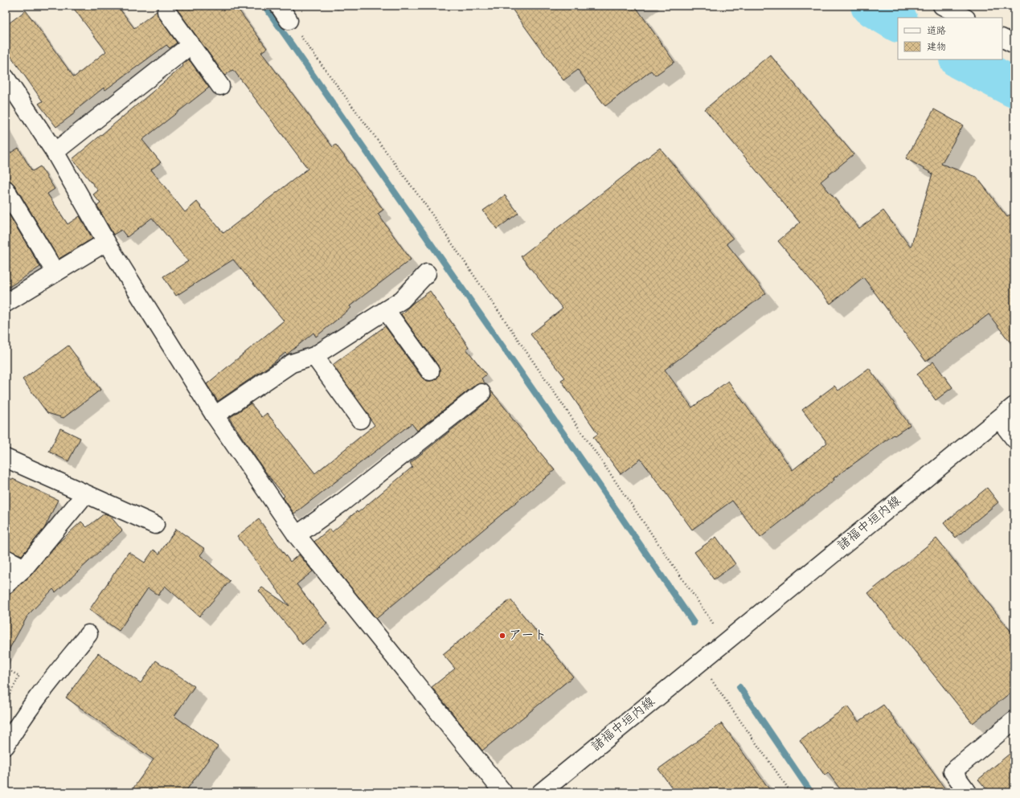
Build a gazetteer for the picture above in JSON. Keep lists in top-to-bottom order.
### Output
{
  "streets": {
    "street": ["諸福中垣内線"]
  },
  "places": ["アート"],
  "legend": ["道路", "建物"]
}
